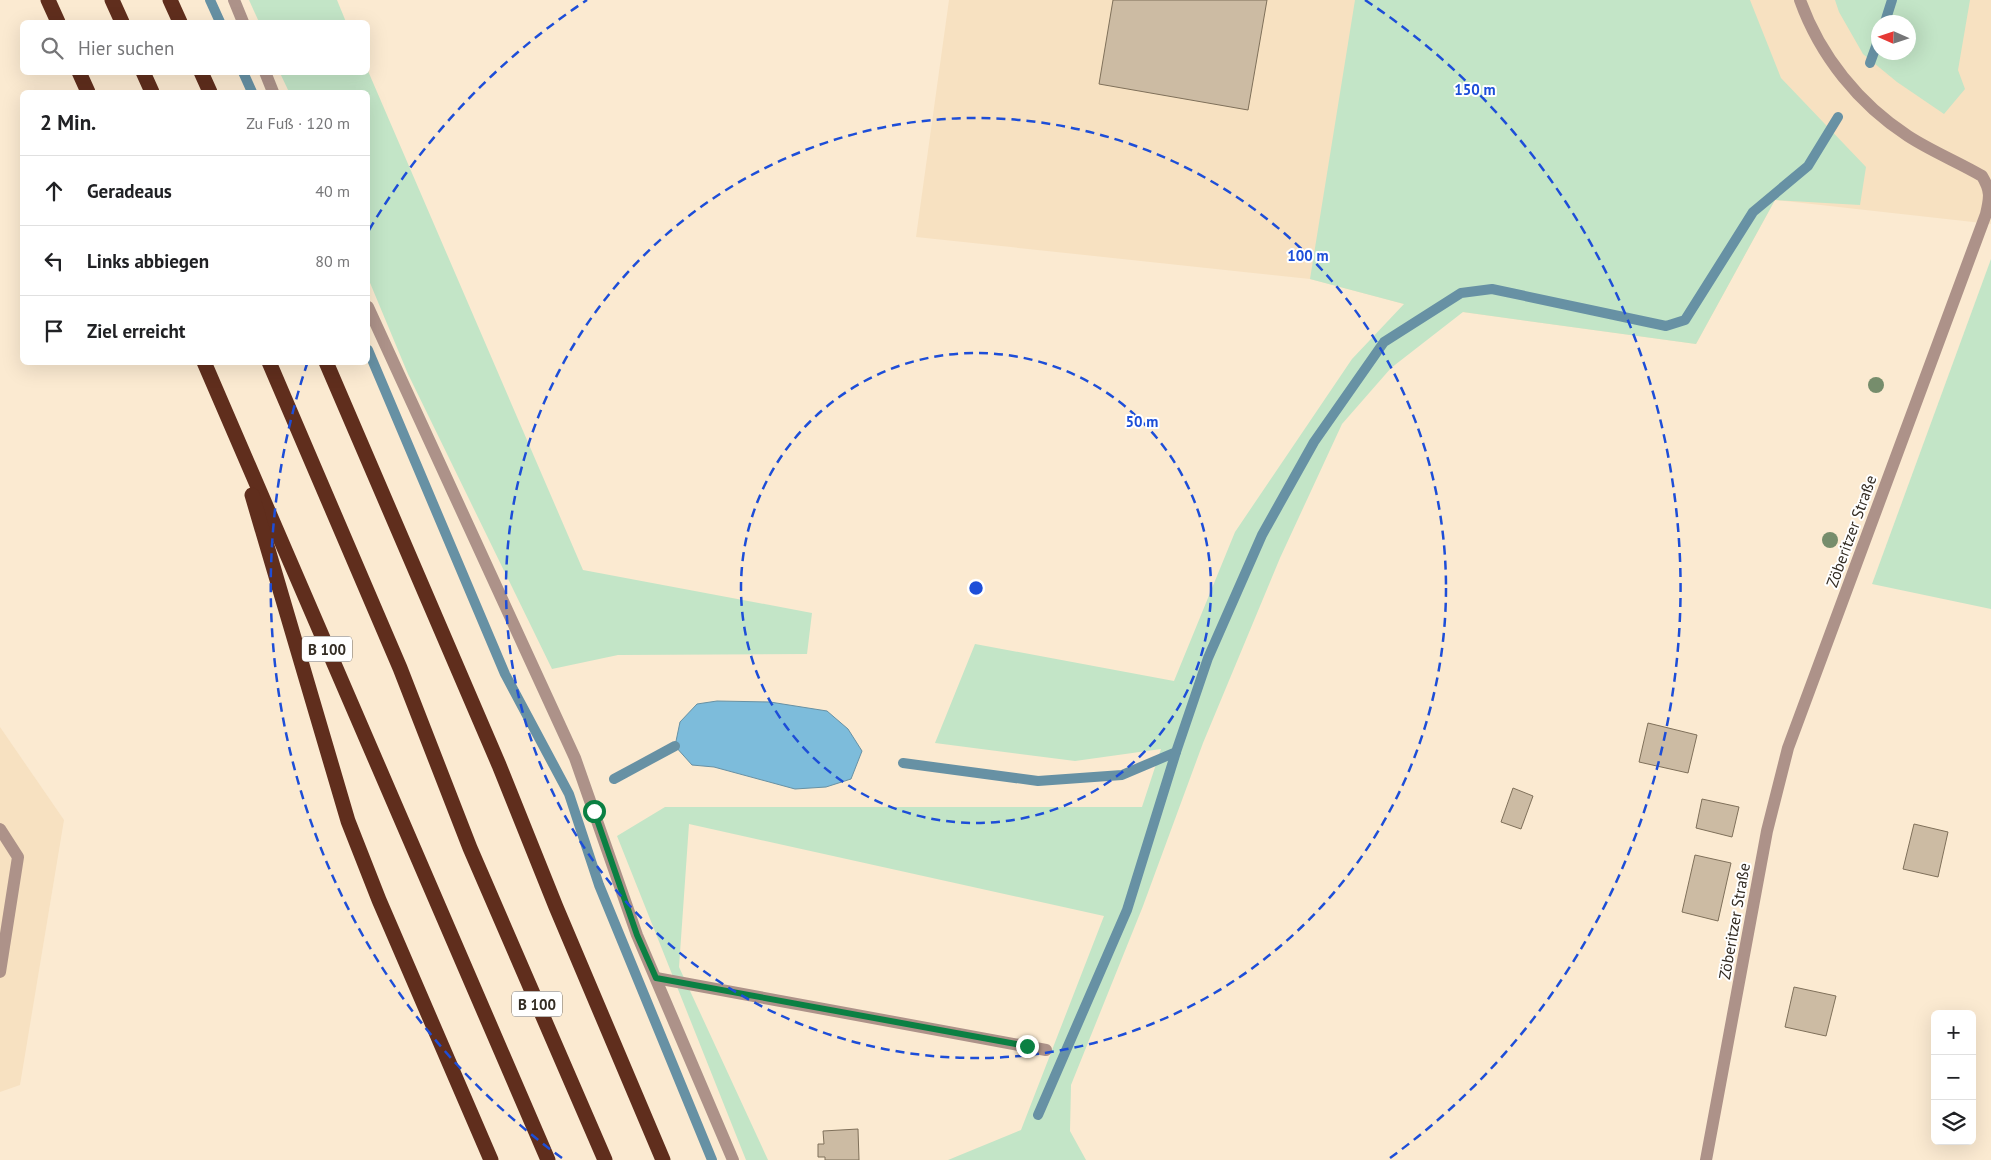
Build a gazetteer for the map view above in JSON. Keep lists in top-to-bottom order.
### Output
{
  "streets": {
    "highway": ["B 100"],
    "street": ["Zöberitzer Straße"]
  },
  "north": "left",
  "page": {
    "search": "Hier suchen",
    "heading": ["2 Min.", "Zu Fuß · 120 m"],
    "list": [
      ["Geradeaus", "40 m"],
      ["Links abbiegen", "80 m"],
      "Ziel erreicht"
    ],
    "map_buttons": ["+", "−"]
  },
  "rings": ["150 m", "100 m", "50 m"]
}
